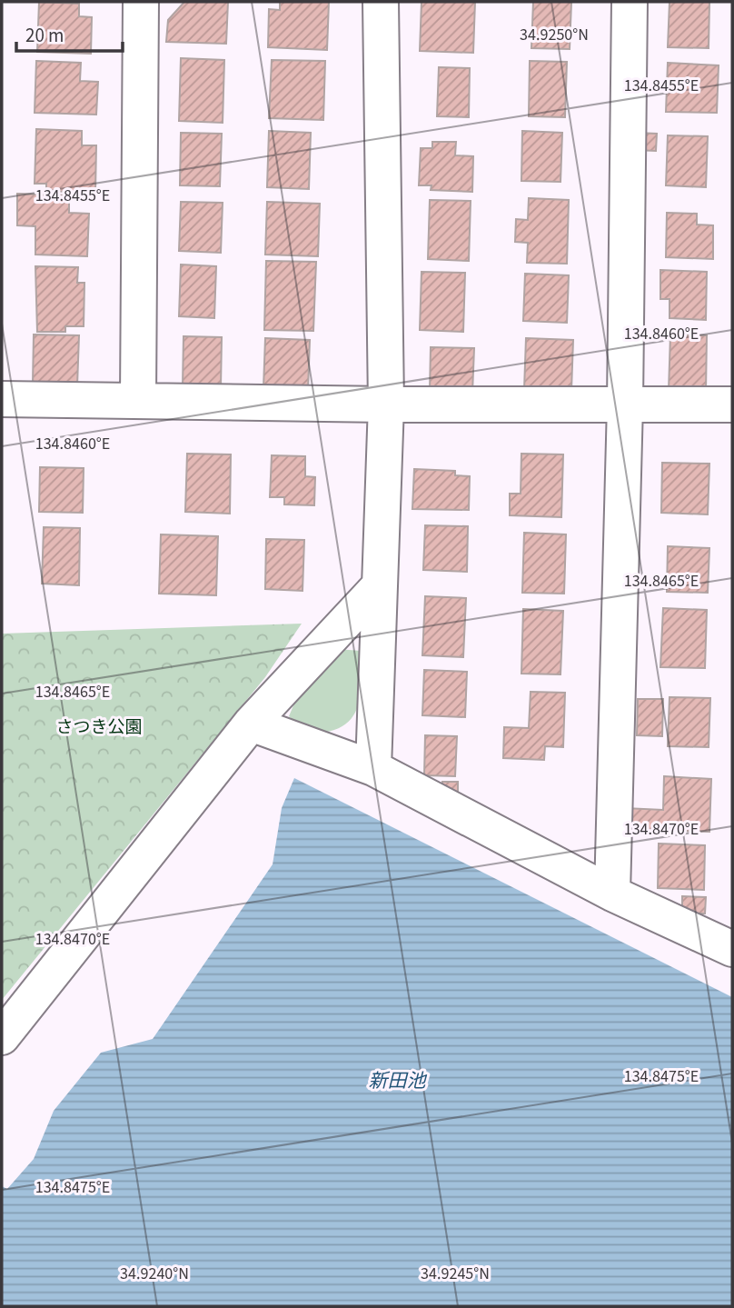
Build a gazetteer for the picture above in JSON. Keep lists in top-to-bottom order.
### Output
{
  "water": ["新田池"],
  "parks": ["さつき公園"],
  "scale_bar": "20 m",
  "coordinates": [
    "34.9250°N",
    "134.8455°E",
    "134.8460°E",
    "134.8465°E",
    "134.8470°E",
    "134.8475°E",
    "34.9240°N",
    "34.9245°N"
  ]
}
